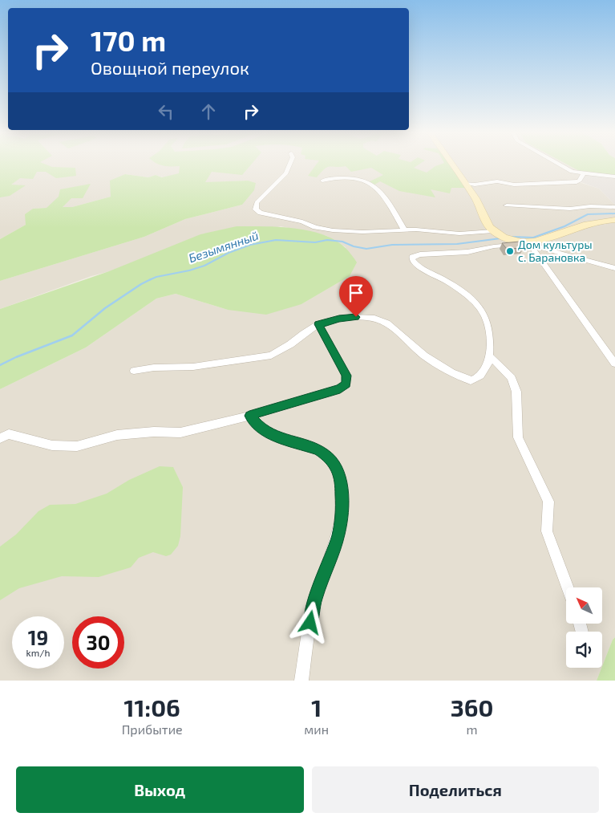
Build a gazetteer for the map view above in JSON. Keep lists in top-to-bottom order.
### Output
{
  "water": ["Безымянный"],
  "places": ["Дом культуры с. Барановка"],
  "north": "top left",
  "page": {
    "turn": ["170 m", "Овощной переулок"],
    "speed": "19 km/h",
    "limit": "30",
    "eta": [
      "11:06",
      "Прибытие",
      "1",
      "мин",
      "360",
      "m"
    ],
    "buttons": ["Выход", "Поделиться"]
  }
}
